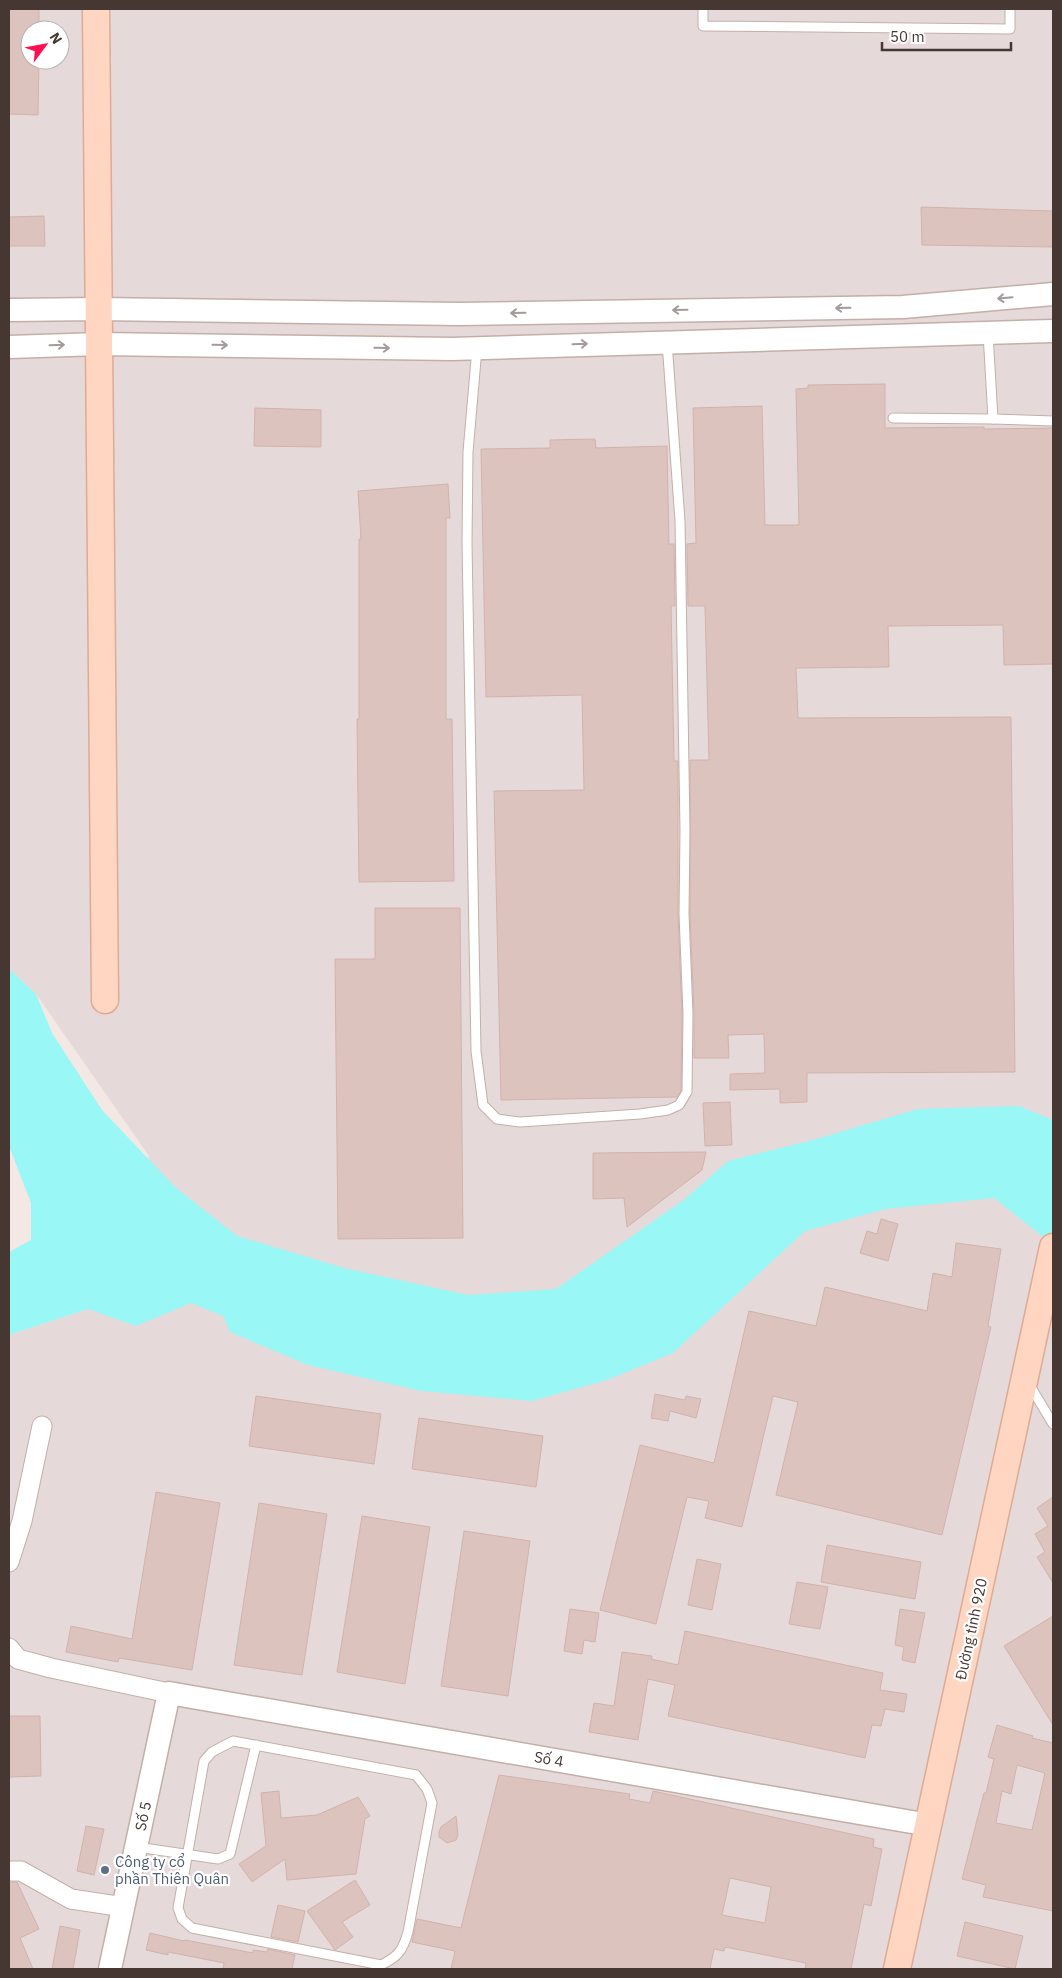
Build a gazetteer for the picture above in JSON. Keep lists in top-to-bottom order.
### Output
{
  "streets": {
    "main road": ["Đường tỉnh 920"],
    "street": ["Số 4", "Số 5"]
  },
  "crossings": [
    ["Đường tỉnh 920", "Số 4"],
    ["Số 4", "Số 5"]
  ],
  "places": ["Công ty cổ phần Thiên Quân"],
  "scale_bar": "50 m",
  "north": "top right"
}
